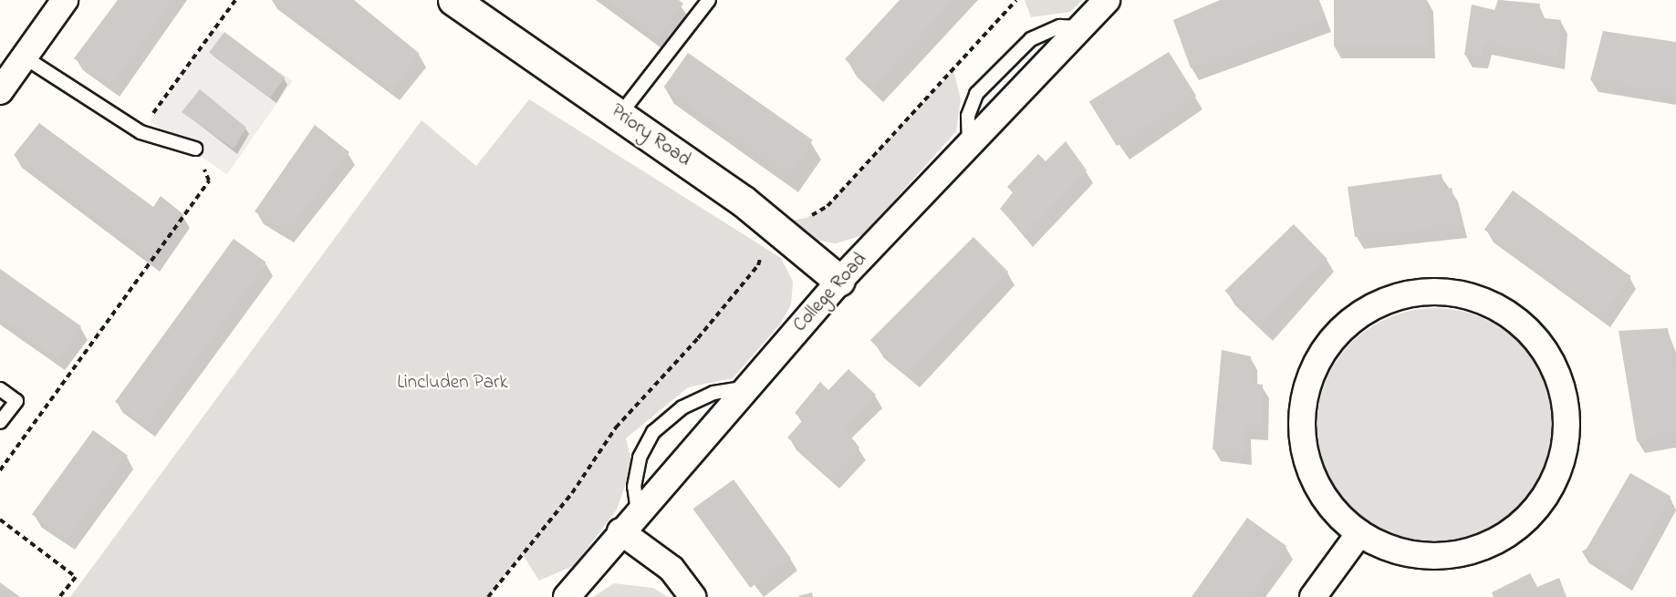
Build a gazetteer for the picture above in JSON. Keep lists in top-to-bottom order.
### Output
{
  "streets": {
    "street": ["Priory Road", "College Road"]
  },
  "crossings": [
    ["Priory Road", "College Road"]
  ],
  "parks": ["Lincluden Park"]
}
